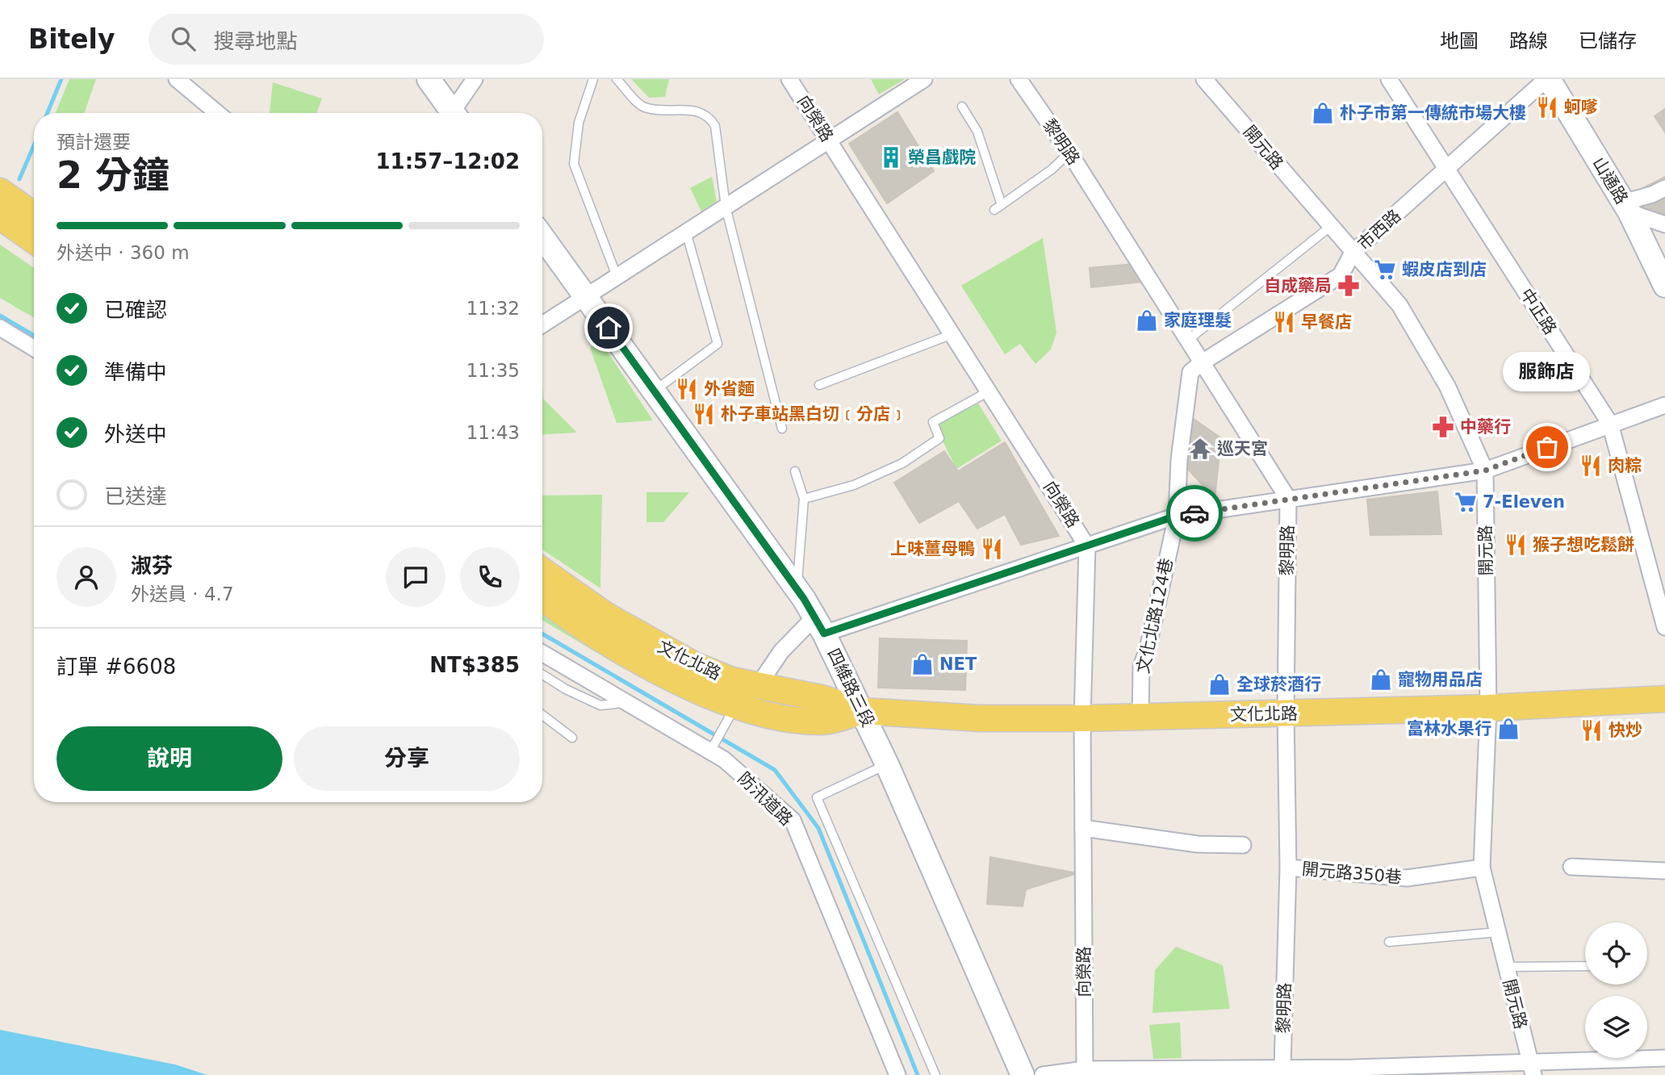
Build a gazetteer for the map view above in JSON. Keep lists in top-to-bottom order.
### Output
{
  "streets": {
    "main road": ["文化北路"],
    "street": [
      "向榮路",
      "黎明路",
      "開元路",
      "山通路",
      "市西路",
      "中正路",
      "文化北路124巷",
      "四維路三段",
      "防汛道路",
      "開元路350巷"
    ]
  },
  "crossings": [
    ["向榮路", "文化北路"],
    ["黎明路", "市西路"],
    ["黎明路", "文化北路124巷"],
    ["黎明路", "文化北路"],
    ["黎明路", "開元路350巷"],
    ["開元路", "市西路"],
    ["開元路", "文化北路"],
    ["開元路", "開元路350巷"],
    ["山通路", "市西路"],
    ["市西路", "中正路"],
    ["市西路", "文化北路124巷"],
    ["文化北路124巷", "文化北路"],
    ["文化北路", "四維路三段"]
  ],
  "places": {
    "restaurant": [
      "蚵嗲",
      "早餐店",
      "外省麵",
      "朴子車站黑白切﹝分店﹞",
      "肉粽",
      "猴子想吃鬆餅",
      "上味薑母鴨",
      "快炒"
    ],
    "shop": [
      "朴子市第一傳統市場大樓",
      "家庭理髮",
      "NET",
      "寵物用品店",
      "全球菸酒行",
      "富林水果行"
    ],
    "building": ["榮昌戲院"],
    "supermarket": ["蝦皮店到店", "7-Eleven"],
    "pharmacy": ["自成藥局", "中藥行"],
    "other": ["服飾店"],
    "temple": ["巡天宮"]
  },
  "page": {
    "header": "Bitely",
    "search": "搜尋地點",
    "nav": ["地圖", "路線", "已儲存"],
    "heading": ["2 分鐘", "預計還要", "11:57–12:02"],
    "panel": [
      "淑芬",
      "外送員 · 4.7",
      "訂單 #6608",
      "NT$385"
    ],
    "bar": "外送中 · 360 m",
    "list": [
      ["已確認", "11:32"],
      ["準備中", "11:35"],
      ["外送中", "11:43"],
      "已送達"
    ],
    "bubble": "服飾店",
    "buttons": ["說明", "分享"]
  }
}
